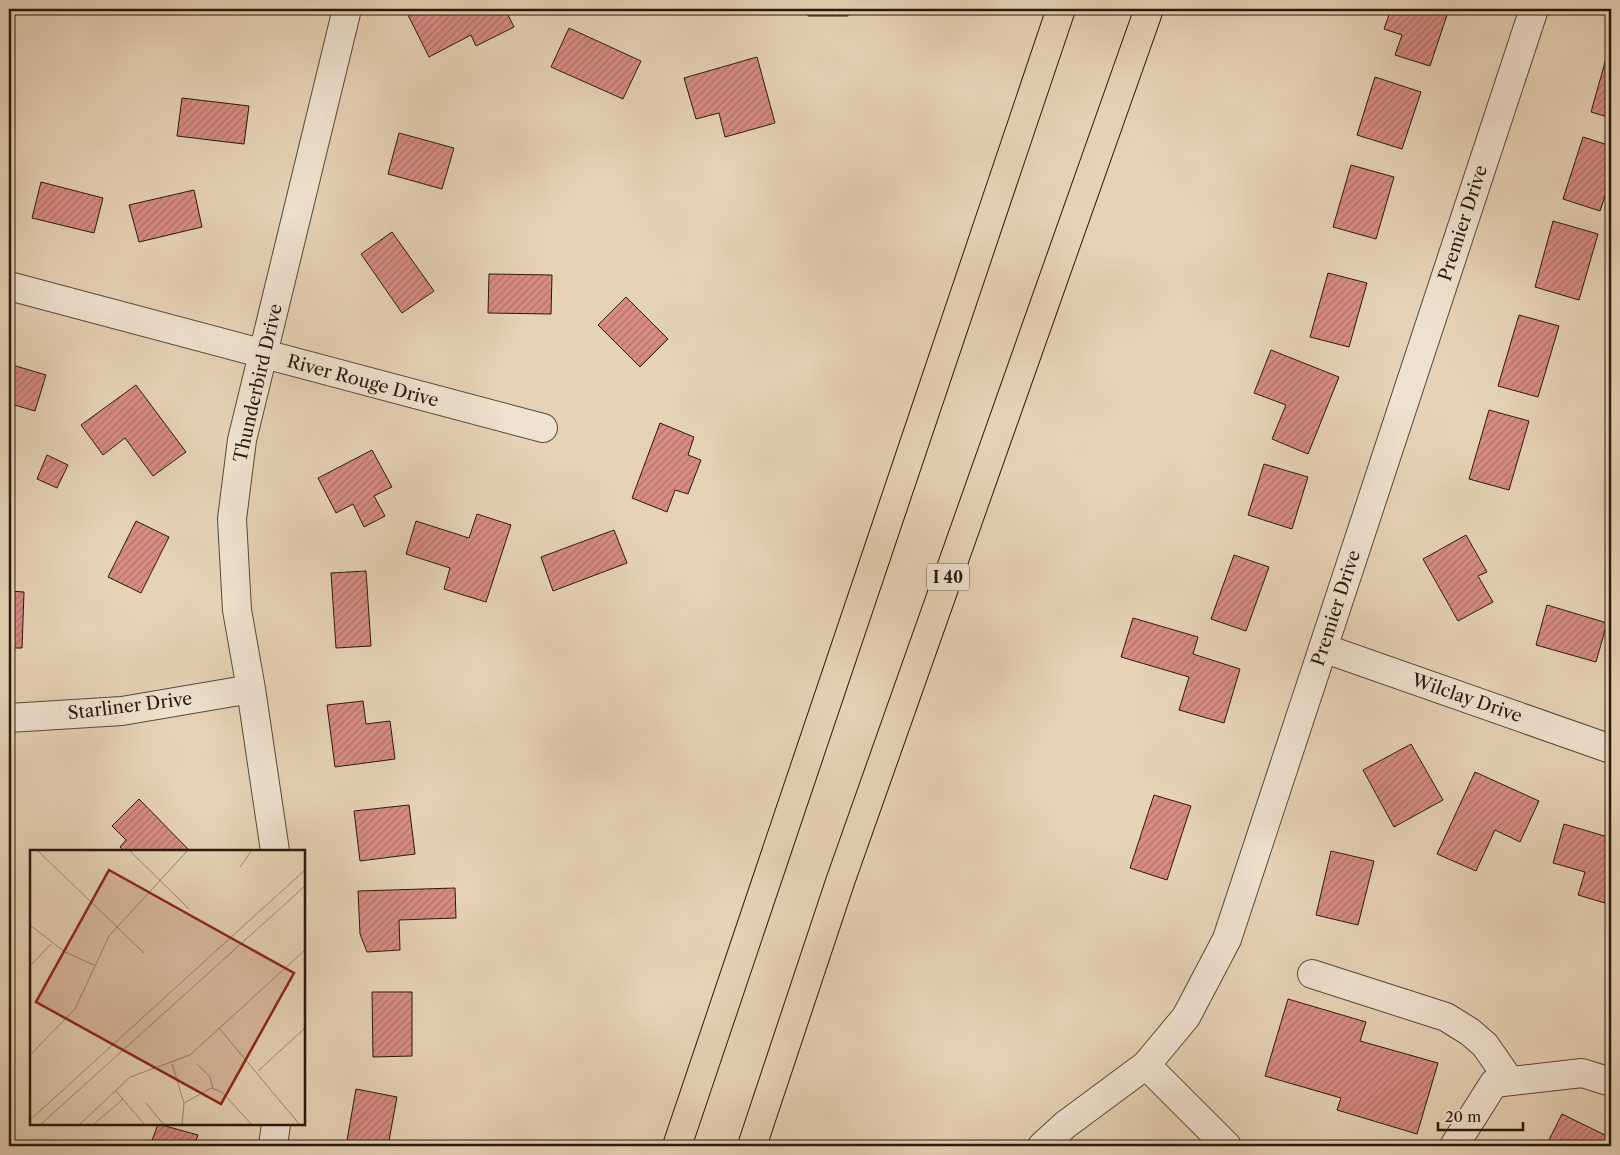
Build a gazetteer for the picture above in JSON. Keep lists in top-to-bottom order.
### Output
{
  "streets": {
    "highway": ["I 40"],
    "street": [
      "Premier Drive",
      "River Rouge Drive",
      "Thunderbird Drive",
      "Wilclay Drive",
      "Starliner Drive"
    ]
  },
  "crossings": [
    ["Premier Drive", "Wilclay Drive"],
    ["River Rouge Drive", "Thunderbird Drive"],
    ["Thunderbird Drive", "Starliner Drive"]
  ],
  "scale_bar": "20 m"
}
